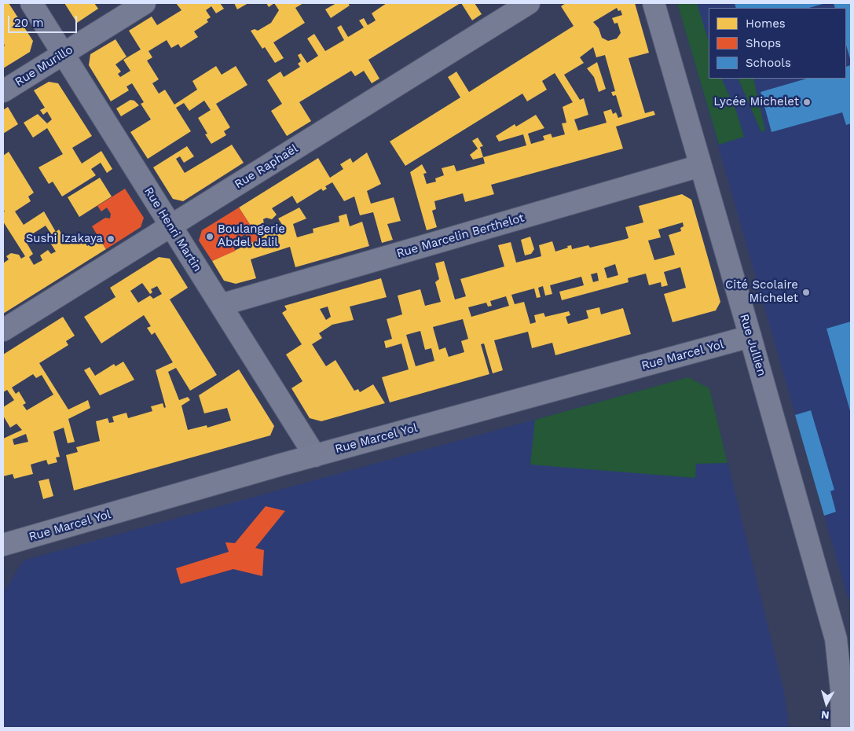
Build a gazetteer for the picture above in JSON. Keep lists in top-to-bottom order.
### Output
{
  "streets": {
    "street": [
      "Rue Murillo",
      "Rue Raphaël",
      "Rue Henri Martin",
      "Rue Marcelin Berthelot",
      "Rue Jullien",
      "Rue Marcel Yol"
    ]
  },
  "crossings": [
    ["Rue Murillo", "Rue Henri Martin"],
    ["Rue Raphaël", "Rue Henri Martin"],
    ["Rue Henri Martin", "Rue Marcelin Berthelot"],
    ["Rue Henri Martin", "Rue Marcel Yol"],
    ["Rue Marcelin Berthelot", "Rue Jullien"],
    ["Rue Jullien", "Rue Marcel Yol"]
  ],
  "places": [
    "Lycée Michelet",
    "Boulangerie Abdel Jalil",
    "Sushi Izakaya",
    "Cité Scolaire Michelet"
  ],
  "legend": ["Homes", "Shops", "Schools"],
  "scale_bar": "20 m",
  "north": "bottom"
}
